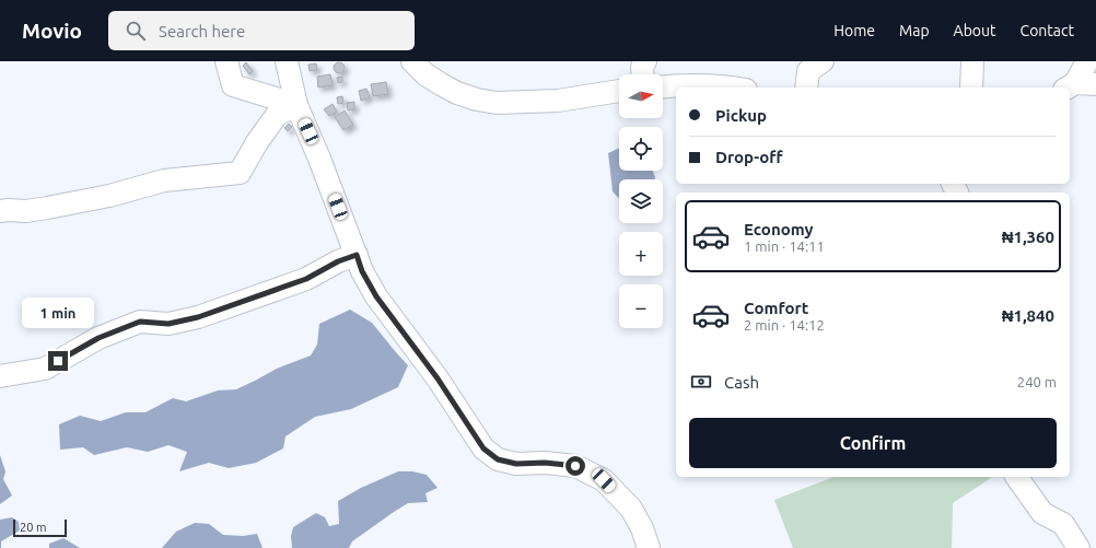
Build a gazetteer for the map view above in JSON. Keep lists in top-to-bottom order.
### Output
{
  "scale_bar": "20 m",
  "north": "right",
  "page": {
    "header": "Movio",
    "search": "Search here",
    "nav": [
      "Home",
      "Map",
      "About",
      "Contact"
    ],
    "map_buttons": ["+", "−"],
    "banner": ["Pickup", "Drop-off"],
    "list": [
      {
        "name": "Economy",
        "note": "1 min · 14:11",
        "value": "₦1,360"
      },
      {
        "name": "Comfort",
        "note": "2 min · 14:12",
        "value": "₦1,840"
      }
    ],
    "bubble": "1 min",
    "pay": ["Cash", "240 m"],
    "buttons": "Confirm",
    "scale": "20 m"
  }
}
